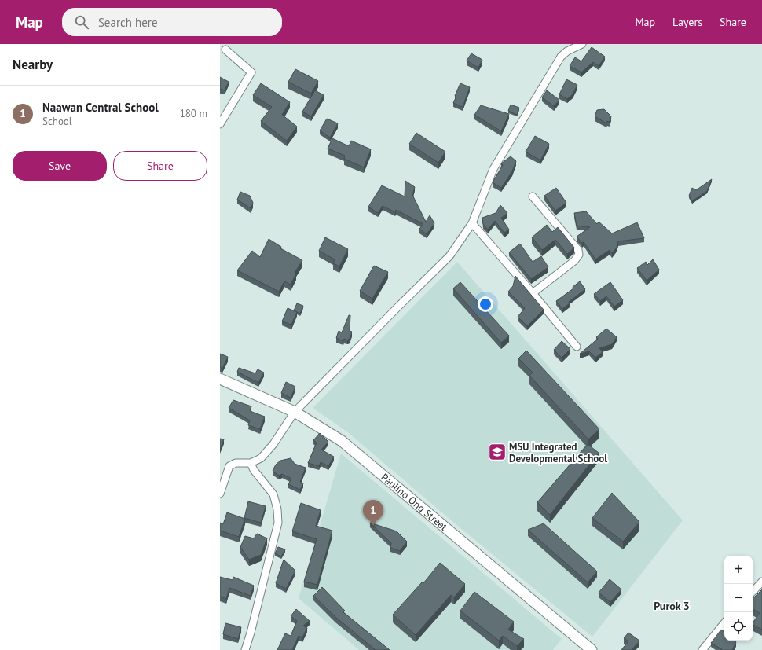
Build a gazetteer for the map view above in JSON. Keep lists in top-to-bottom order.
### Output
{
  "streets": {
    "street": ["Paulino Ong Street"]
  },
  "districts": ["Purok 3"],
  "places": {
    "school or university": ["MSU Integrated Developmental School"]
  },
  "page": {
    "header": "Map",
    "search": "Search here",
    "nav": ["Map", "Layers", "Share"],
    "heading": "Nearby",
    "list": [
      {
        "mark": "1",
        "name": "Naawan Central School",
        "note": "School",
        "value": "180 m"
      }
    ],
    "buttons": ["Save", "Share"],
    "pins": "1",
    "map_buttons": ["+", "−"]
  }
}
